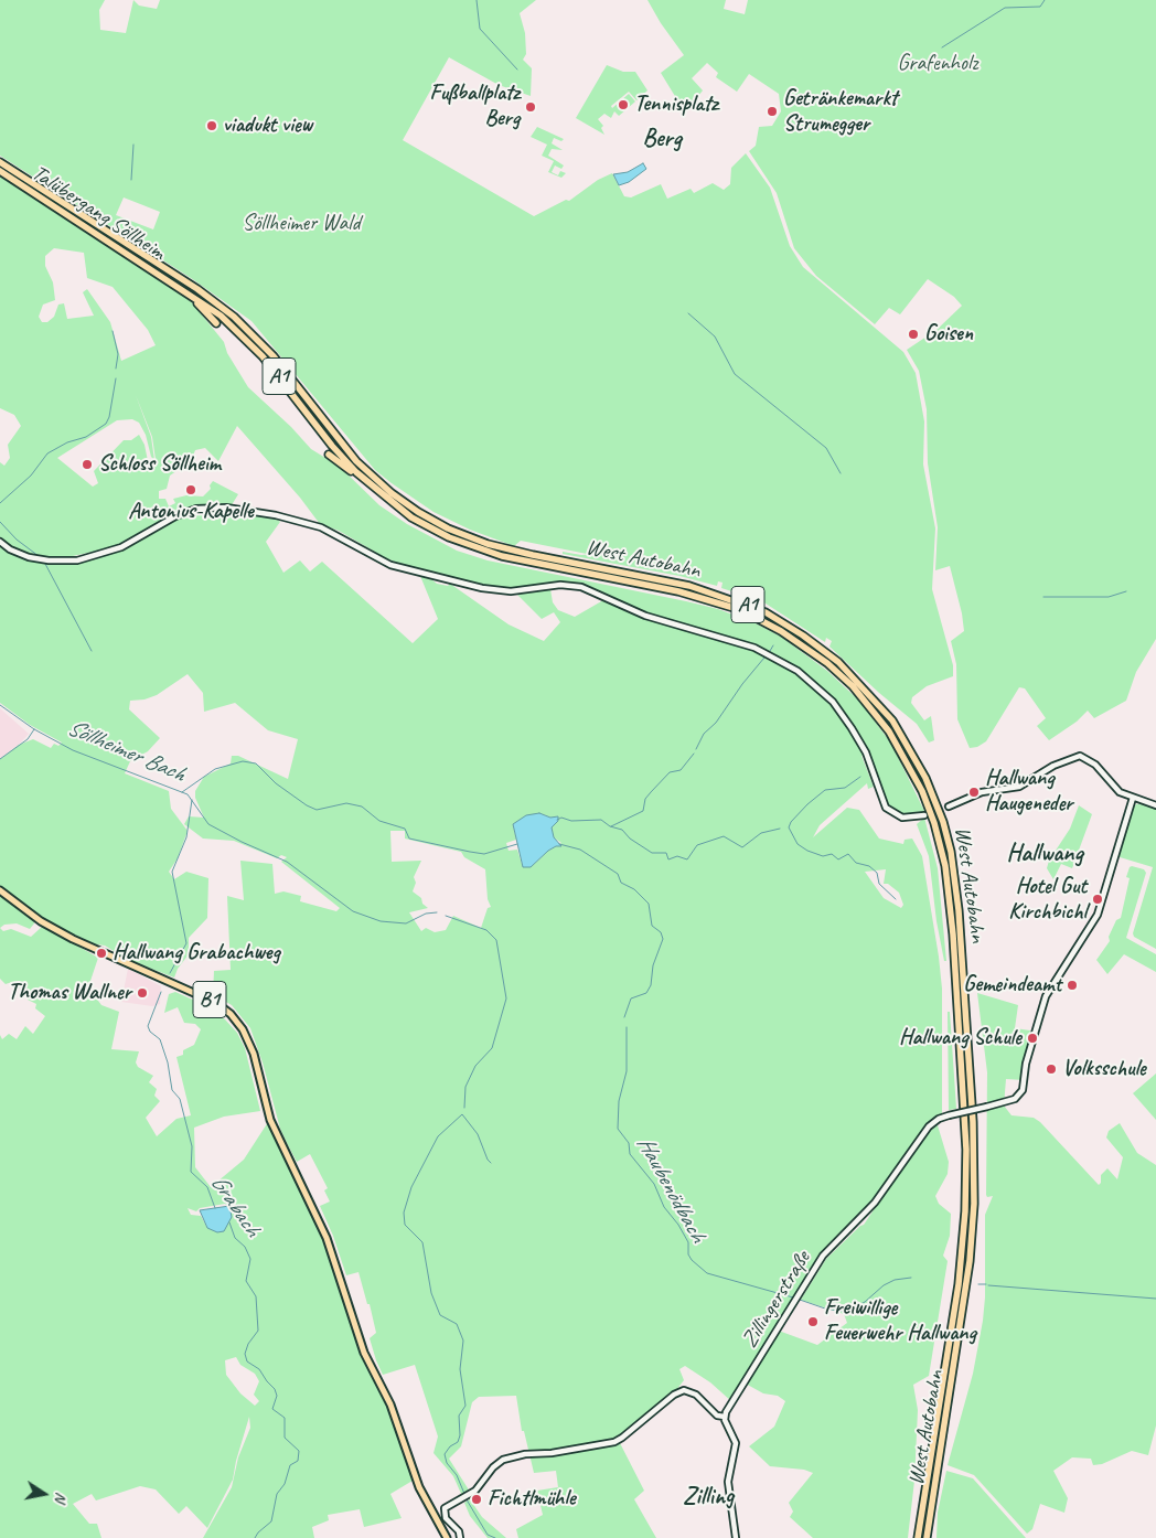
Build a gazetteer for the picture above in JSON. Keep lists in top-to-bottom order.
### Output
{
  "streets": {
    "highway": ["Talübergang Söllheim", "A1", "West Autobahn"],
    "main road": ["B1"],
    "street": ["Zillingerstraße"]
  },
  "crossings": [
    ["Talübergang Söllheim", "A1"],
    ["Talübergang Söllheim", "West Autobahn"]
  ],
  "districts": ["Berg", "Hallwang", "Zilling"],
  "water": ["Söllheimer Bach", "Haubenödbach", "Grabach"],
  "parks": ["Grafenholz", "Söllheimer Wald"],
  "places": [
    "Tennisplatz",
    "Fußballplatz Berg",
    "Getränkemarkt Strumegger",
    "viadukt view",
    "Goisen",
    "Schloss Söllheim",
    "Antonius-Kapelle",
    "Hallwang Haugeneder",
    "Hotel Gut Kirchbichl",
    "Hallwang Grabachweg",
    "Gemeindeamt",
    "Thomas Wallner",
    "Hallwang Schule",
    "Volksschule",
    "Freiwillige Feuerwehr Hallwang",
    "Fichtlmühle"
  ],
  "north": "right"
}
